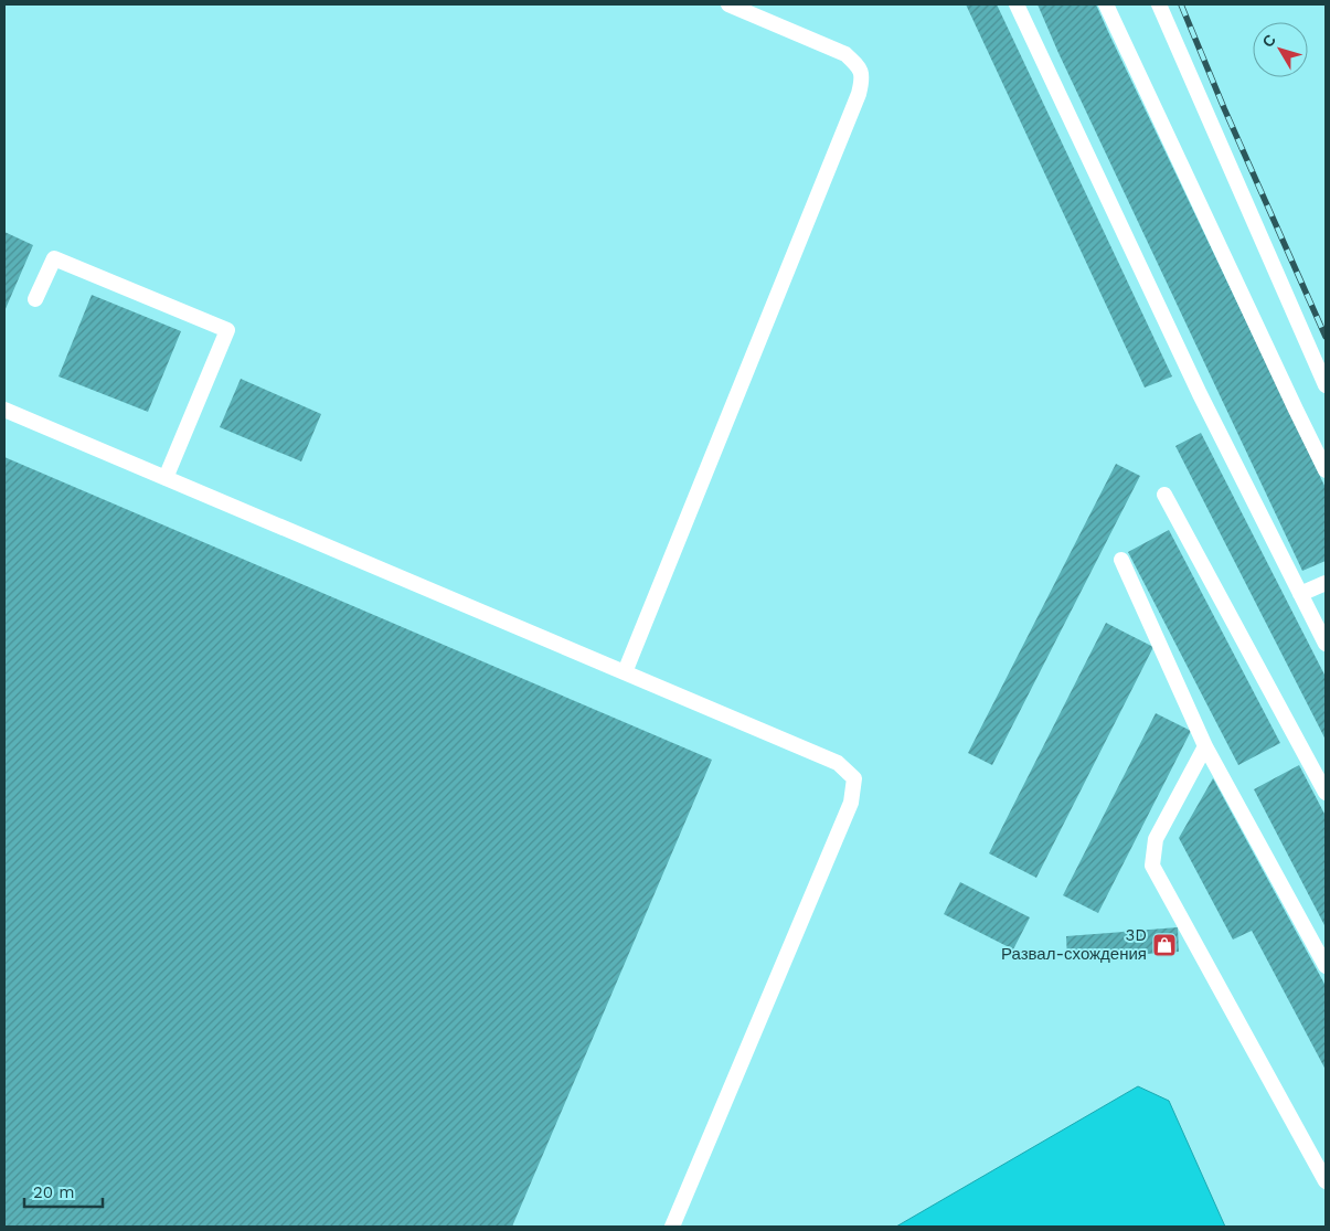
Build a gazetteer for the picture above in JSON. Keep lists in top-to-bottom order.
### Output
{
  "places": {
    "shop": ["3D Развал-схождения"]
  },
  "scale_bar": "20 m",
  "north": "top left"
}
